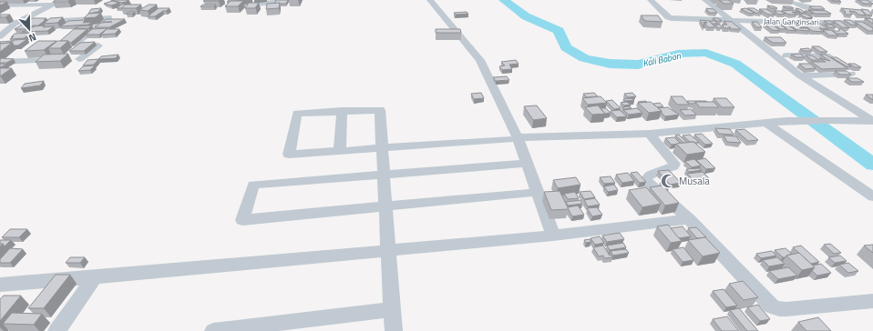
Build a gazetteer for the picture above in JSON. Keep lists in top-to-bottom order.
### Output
{
  "streets": {
    "street": ["Jalan Ganginsari"]
  },
  "water": ["Kali Babon"],
  "places": {
    "mosque": ["Musala"]
  },
  "north": "bottom"
}
